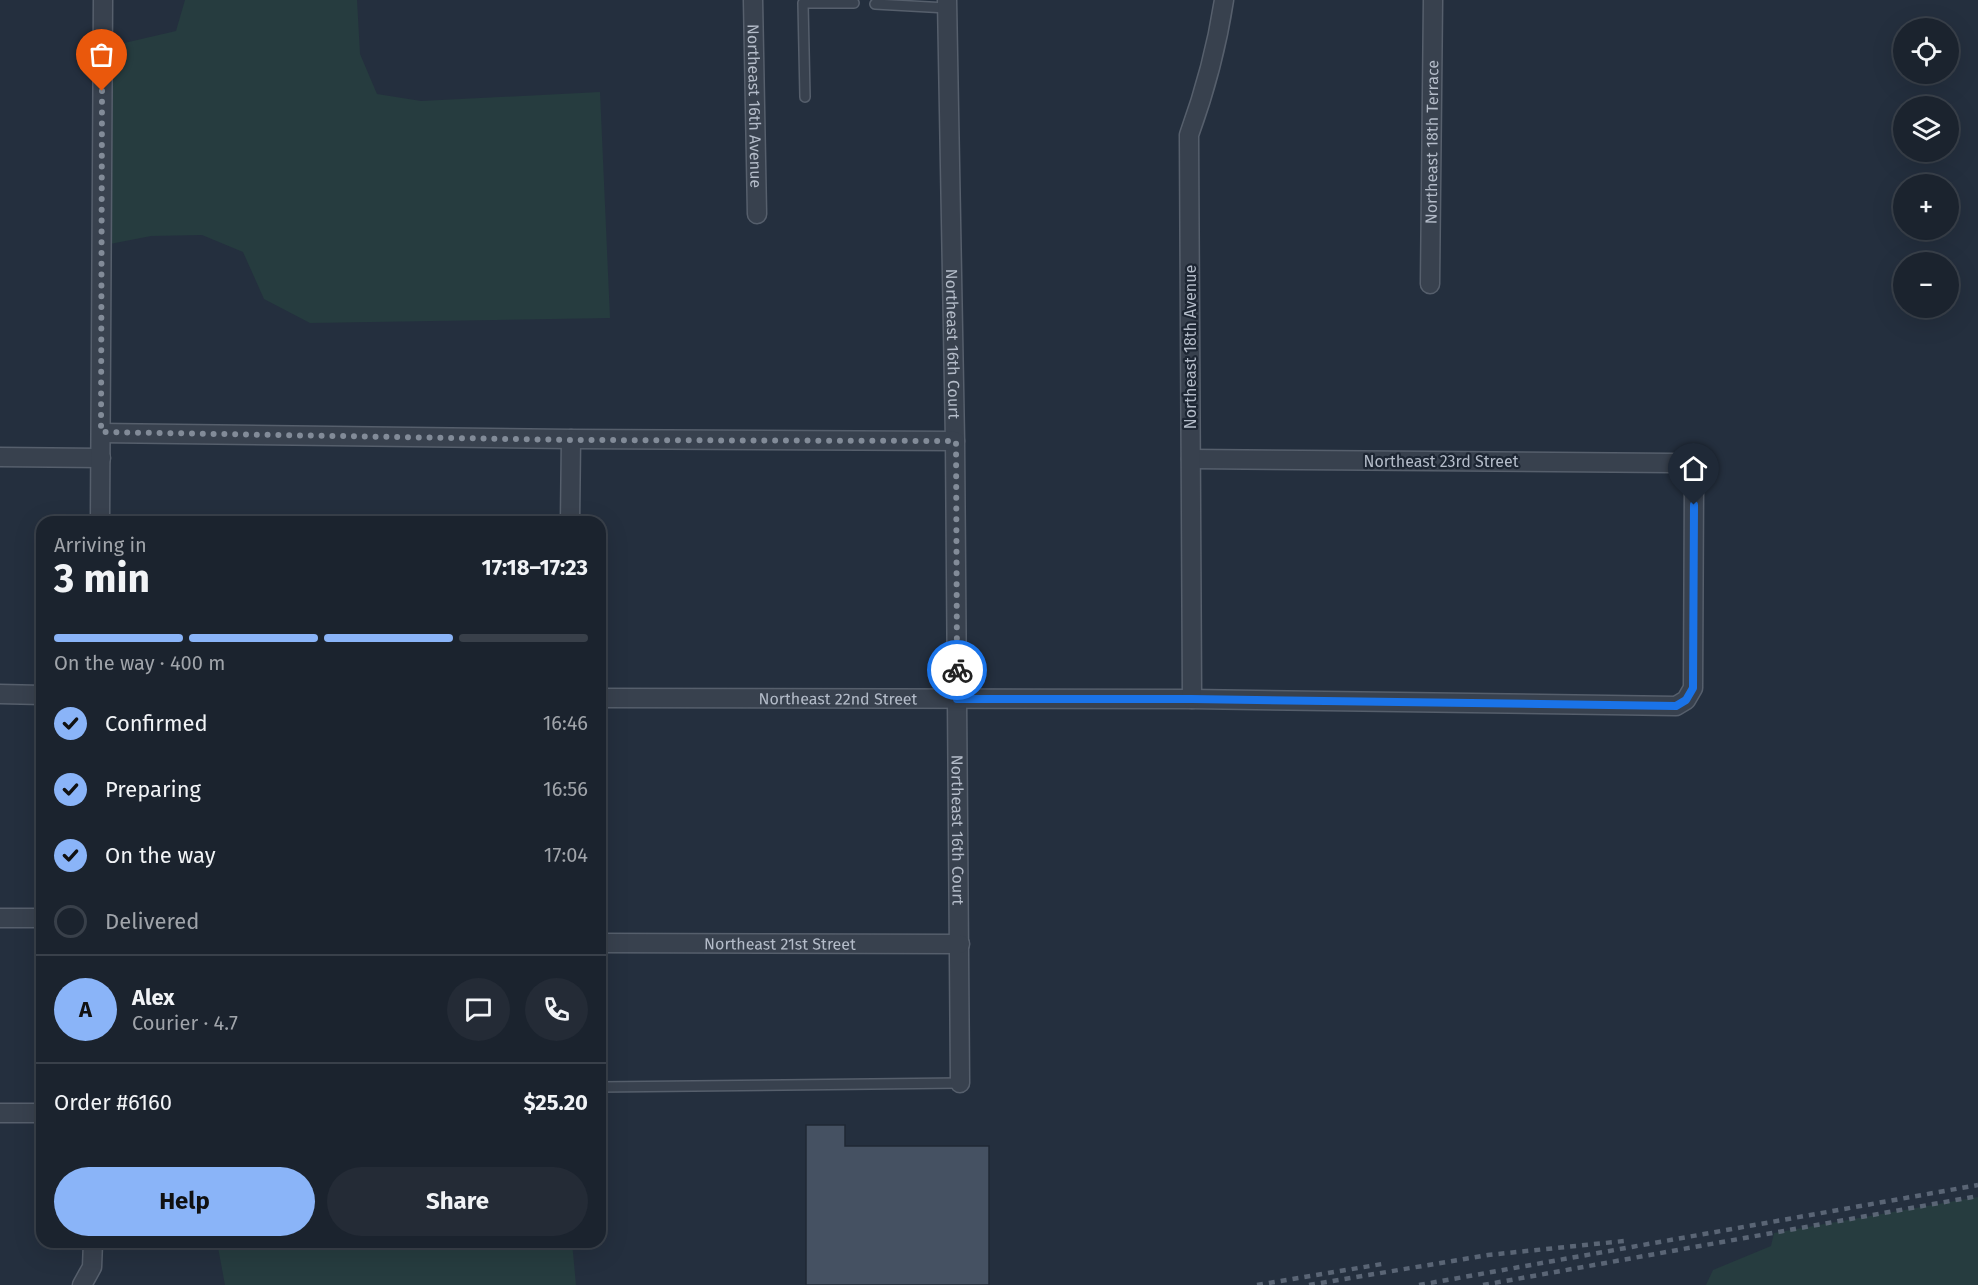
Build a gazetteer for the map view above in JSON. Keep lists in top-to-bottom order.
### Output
{
  "streets": {
    "street": [
      "Northeast 16th Avenue",
      "Northeast 18th Terrace",
      "Northeast 16th Court",
      "Northeast 18th Avenue",
      "Northeast 23rd Street",
      "Northeast 22nd Street",
      "Northeast 21st Street"
    ]
  },
  "crossings": [
    ["Northeast 16th Court", "Northeast 22nd Street"],
    ["Northeast 16th Court", "Northeast 21st Street"],
    ["Northeast 18th Avenue", "Northeast 23rd Street"],
    ["Northeast 18th Avenue", "Northeast 22nd Street"],
    ["Northeast 23rd Street", "Northeast 22nd Street"]
  ],
  "page": {
    "map_buttons": ["+", "−"],
    "heading": ["3 min", "Arriving in", "17:18–17:23"],
    "panel": [
      "Alex",
      "Courier · 4.7",
      "Order #6160",
      "$25.20"
    ],
    "bar": "On the way · 400 m",
    "list": [
      ["Confirmed", "16:46"],
      ["Preparing", "16:56"],
      ["On the way", "17:04"],
      "Delivered"
    ],
    "round": "A",
    "buttons": ["Help", "Share"]
  }
}
